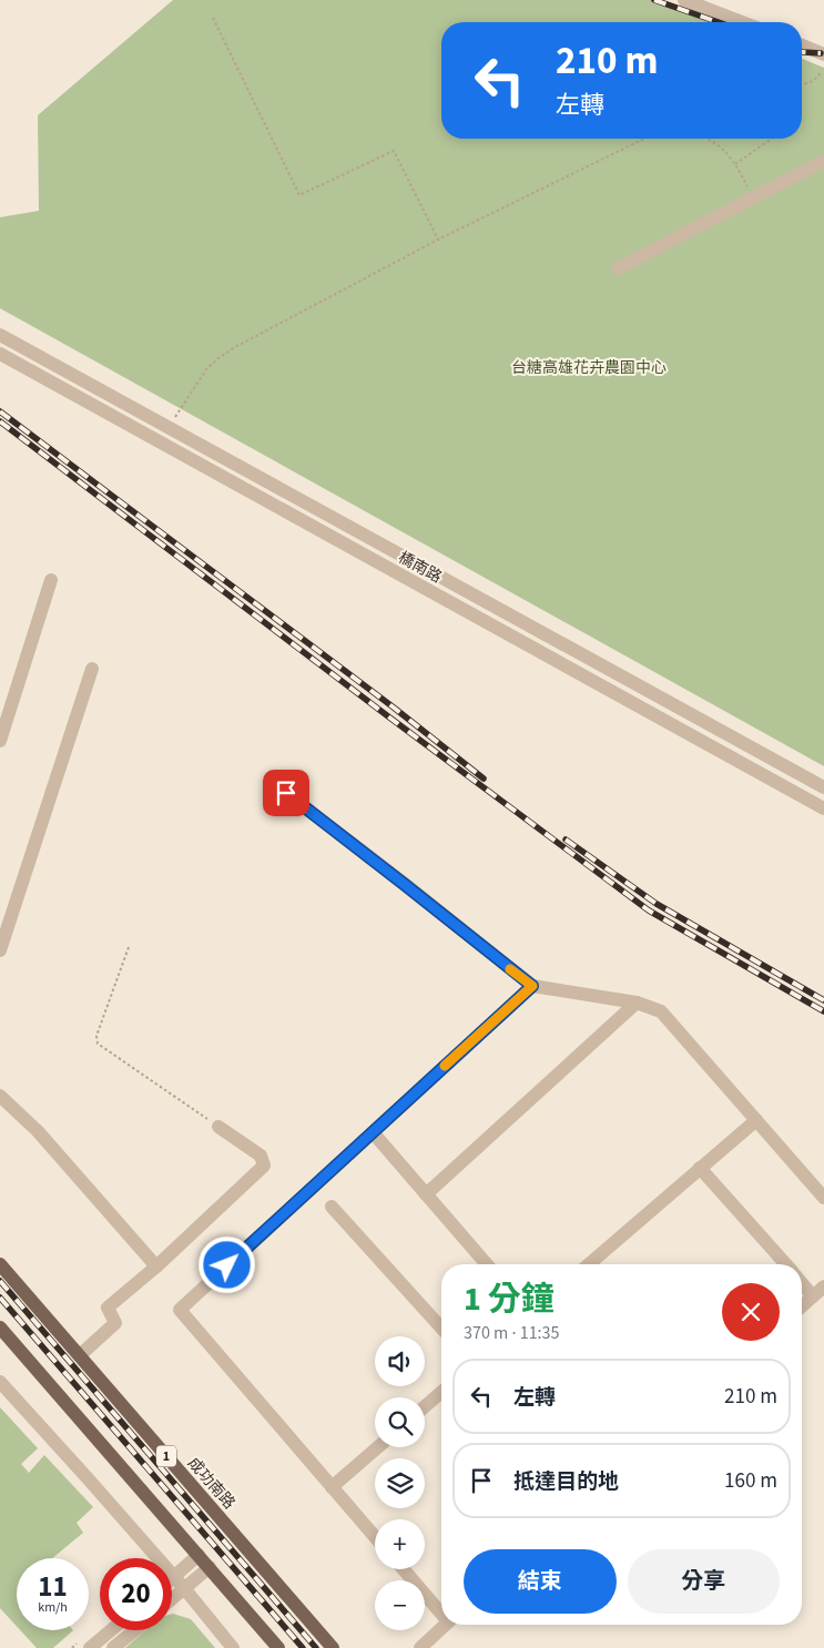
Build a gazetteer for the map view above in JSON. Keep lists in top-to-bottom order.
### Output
{
  "streets": {
    "main road": ["1", "成功南路"],
    "street": ["橋南路"]
  },
  "parks": ["台糖高雄花卉農園中心"],
  "page": {
    "turn": ["210 m", "左轉"],
    "heading": ["1 分鐘", "370 m · 11:35"],
    "map_buttons": ["+", "−"],
    "list": [
      {
        "name": "左轉",
        "value": "210 m"
      },
      {
        "name": "抵達目的地",
        "value": "160 m"
      }
    ],
    "buttons": ["結束", "分享"],
    "speed": "11 km/h",
    "limit": "20"
  }
}
